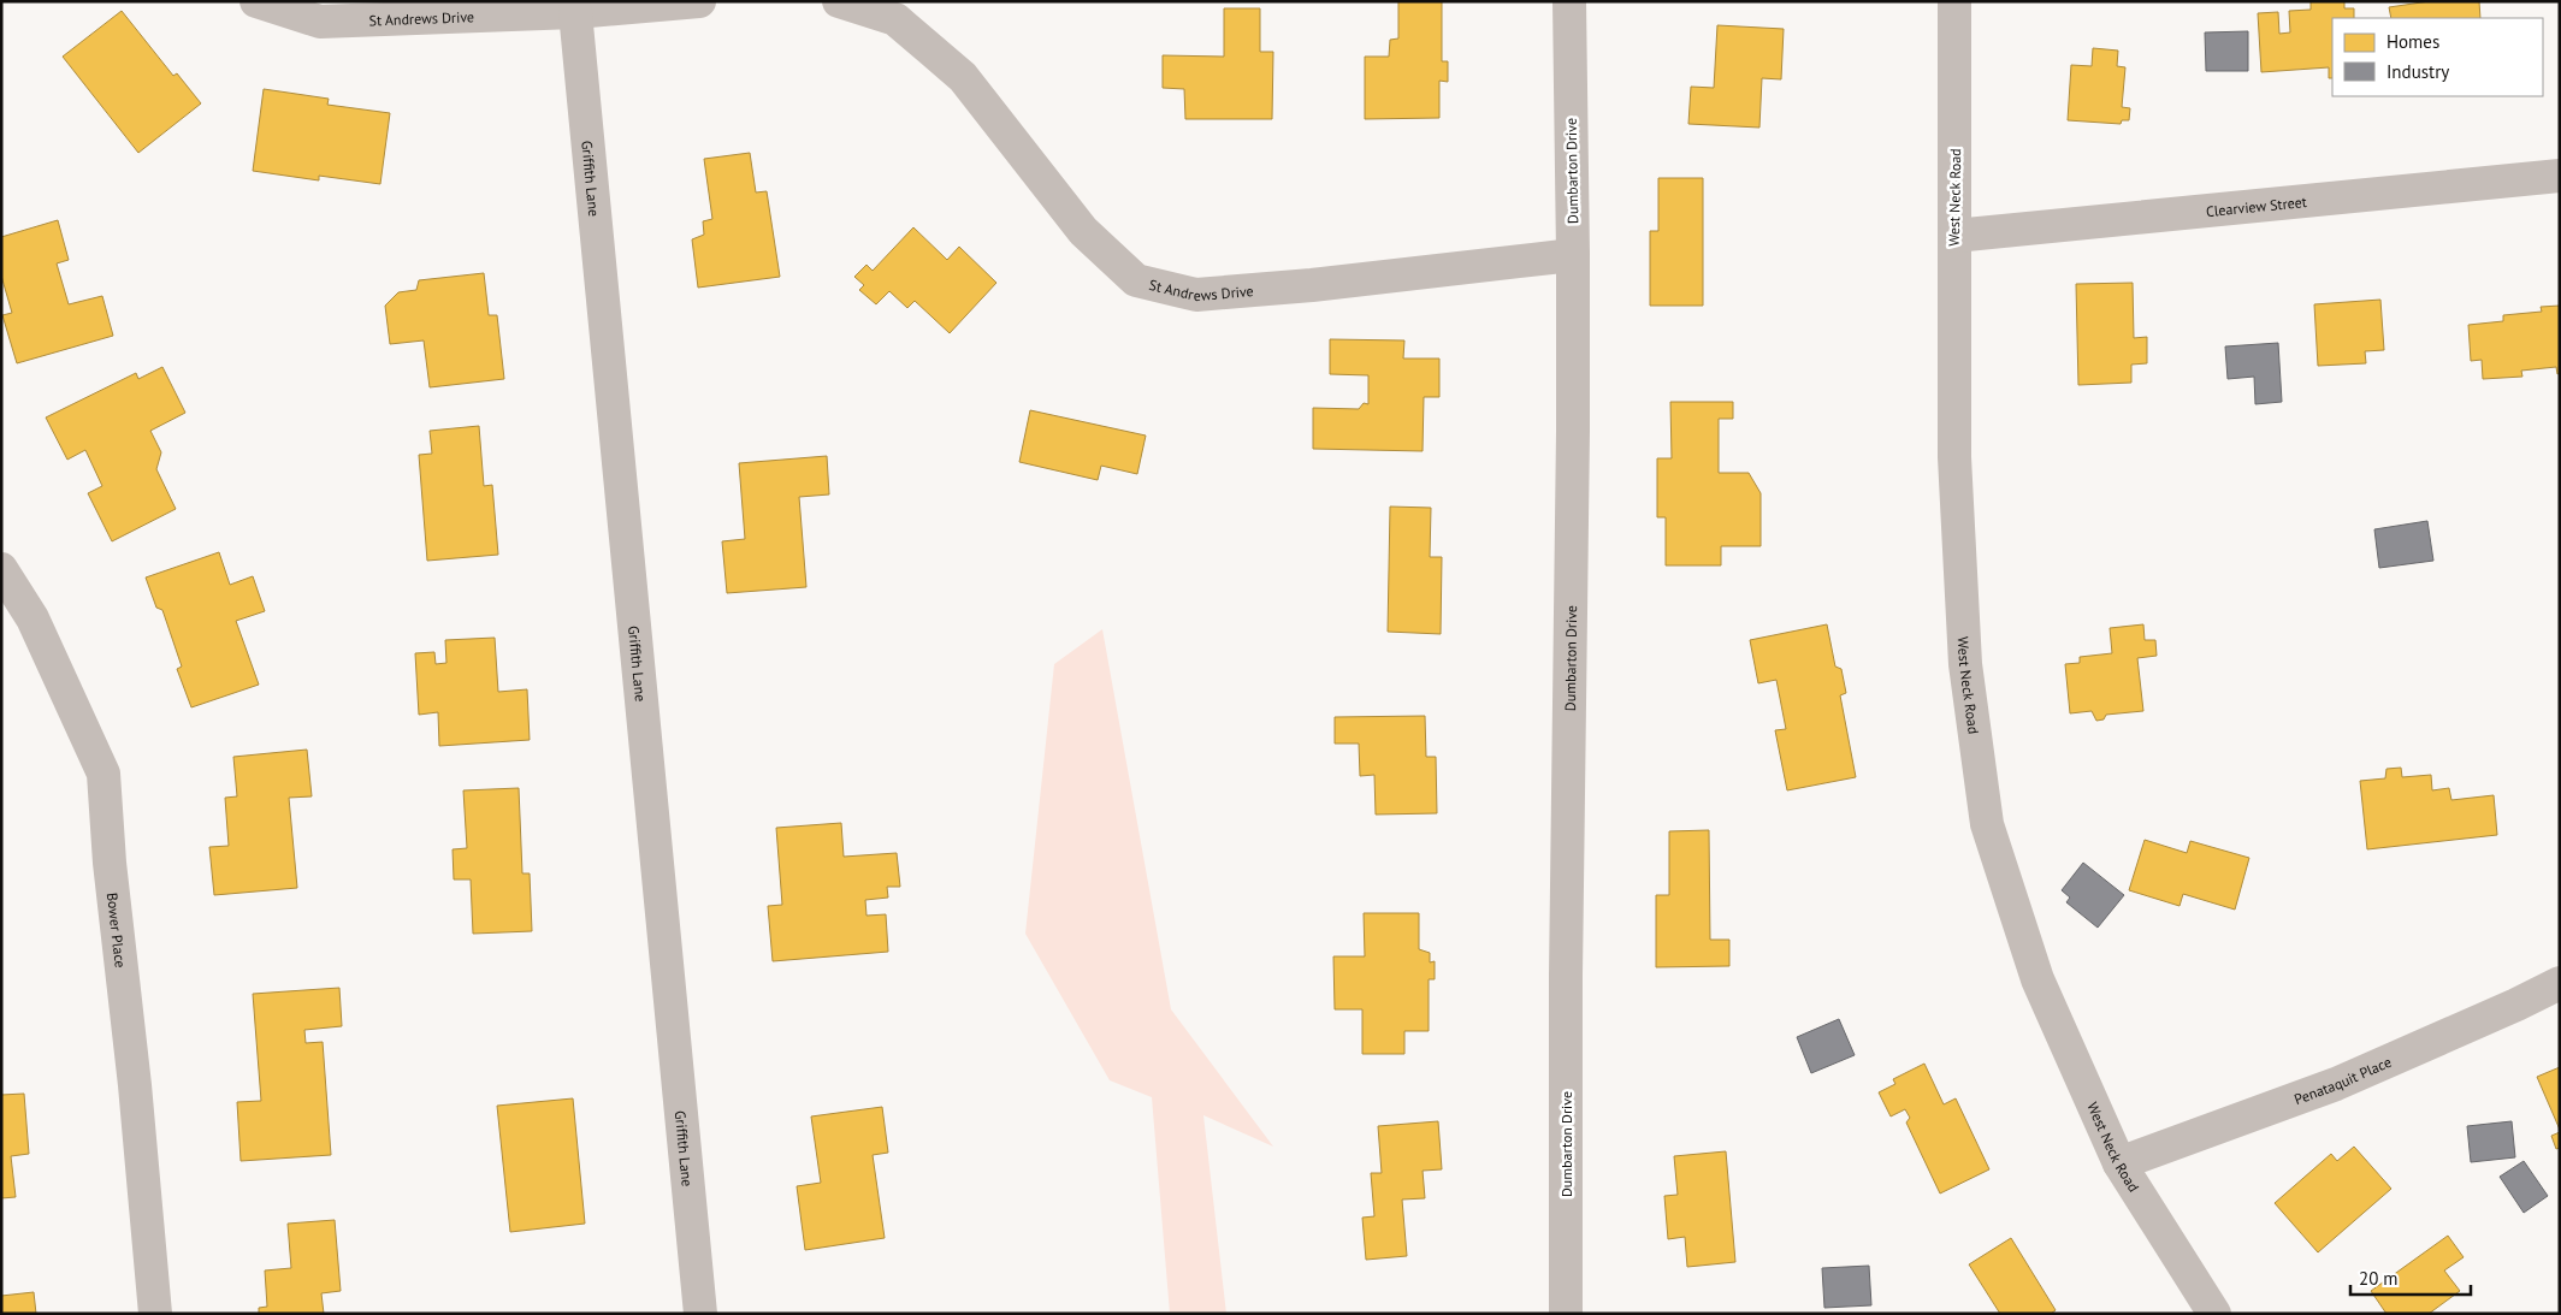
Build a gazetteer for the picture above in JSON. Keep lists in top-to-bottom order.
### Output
{
  "streets": {
    "street": [
      "St Andrews Drive",
      "Dumbarton Drive",
      "Griffith Lane",
      "West Neck Road",
      "Clearview Street",
      "Bower Place",
      "Penataquit Place"
    ]
  },
  "crossings": [
    ["St Andrews Drive", "Dumbarton Drive"],
    ["St Andrews Drive", "Griffith Lane"],
    ["West Neck Road", "Clearview Street"],
    ["West Neck Road", "Penataquit Place"]
  ],
  "legend": ["Homes", "Industry"],
  "scale_bar": "20 m"
}
